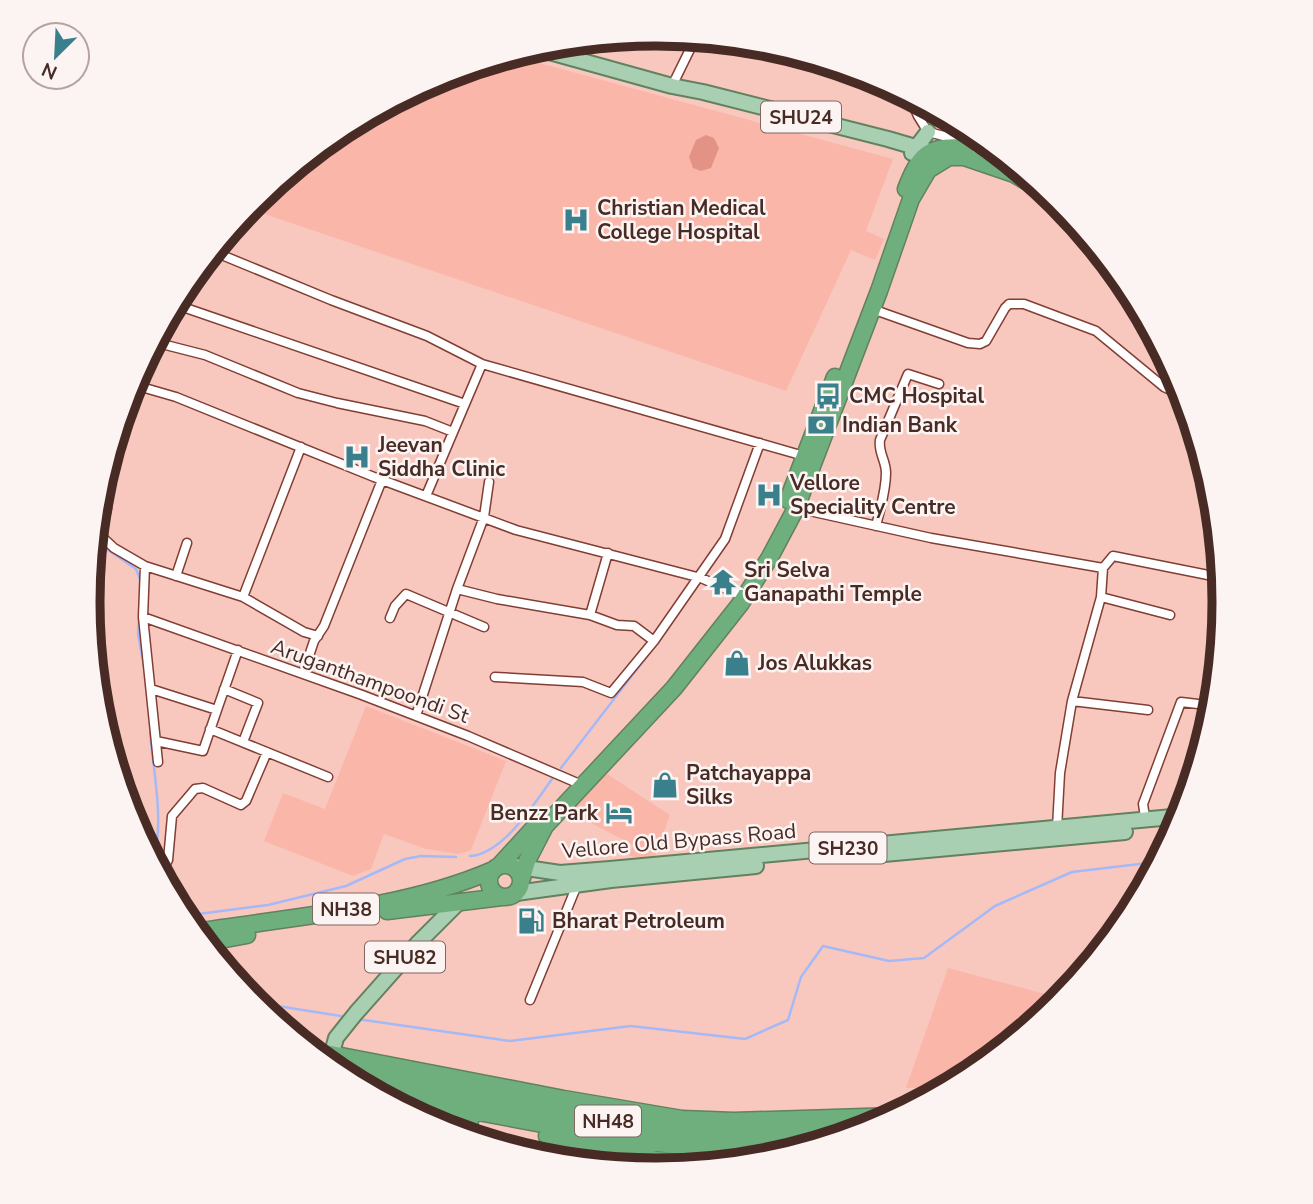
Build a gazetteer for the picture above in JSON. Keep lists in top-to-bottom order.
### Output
{
  "streets": {
    "highway": ["NH38", "NH48"],
    "main road": [
      "SHU24",
      "Vellore Old Bypass Road",
      "SH230",
      "SHU82"
    ],
    "street": ["Aruganthampoondi St"]
  },
  "crossings": [
    ["SHU24", "NH38"],
    ["Aruganthampoondi St", "NH38"],
    ["Vellore Old Bypass Road", "NH38"],
    ["NH38", "SHU82"],
    ["SHU82", "NH48"]
  ],
  "places": {
    "hospital": ["Christian Medical College Hospital", "Jeevan Siddha Clinic", "Vellore Speciality Centre"],
    "bus stop": ["CMC Hospital"],
    "bank": ["Indian Bank"],
    "temple": ["Sri Selva Ganapathi Temple"],
    "shop": ["Jos Alukkas", "Patchayappa Silks"],
    "hotel": ["Benzz Park"],
    "fuel station": ["Bharat Petroleum"]
  },
  "north": "bottom left"
}
